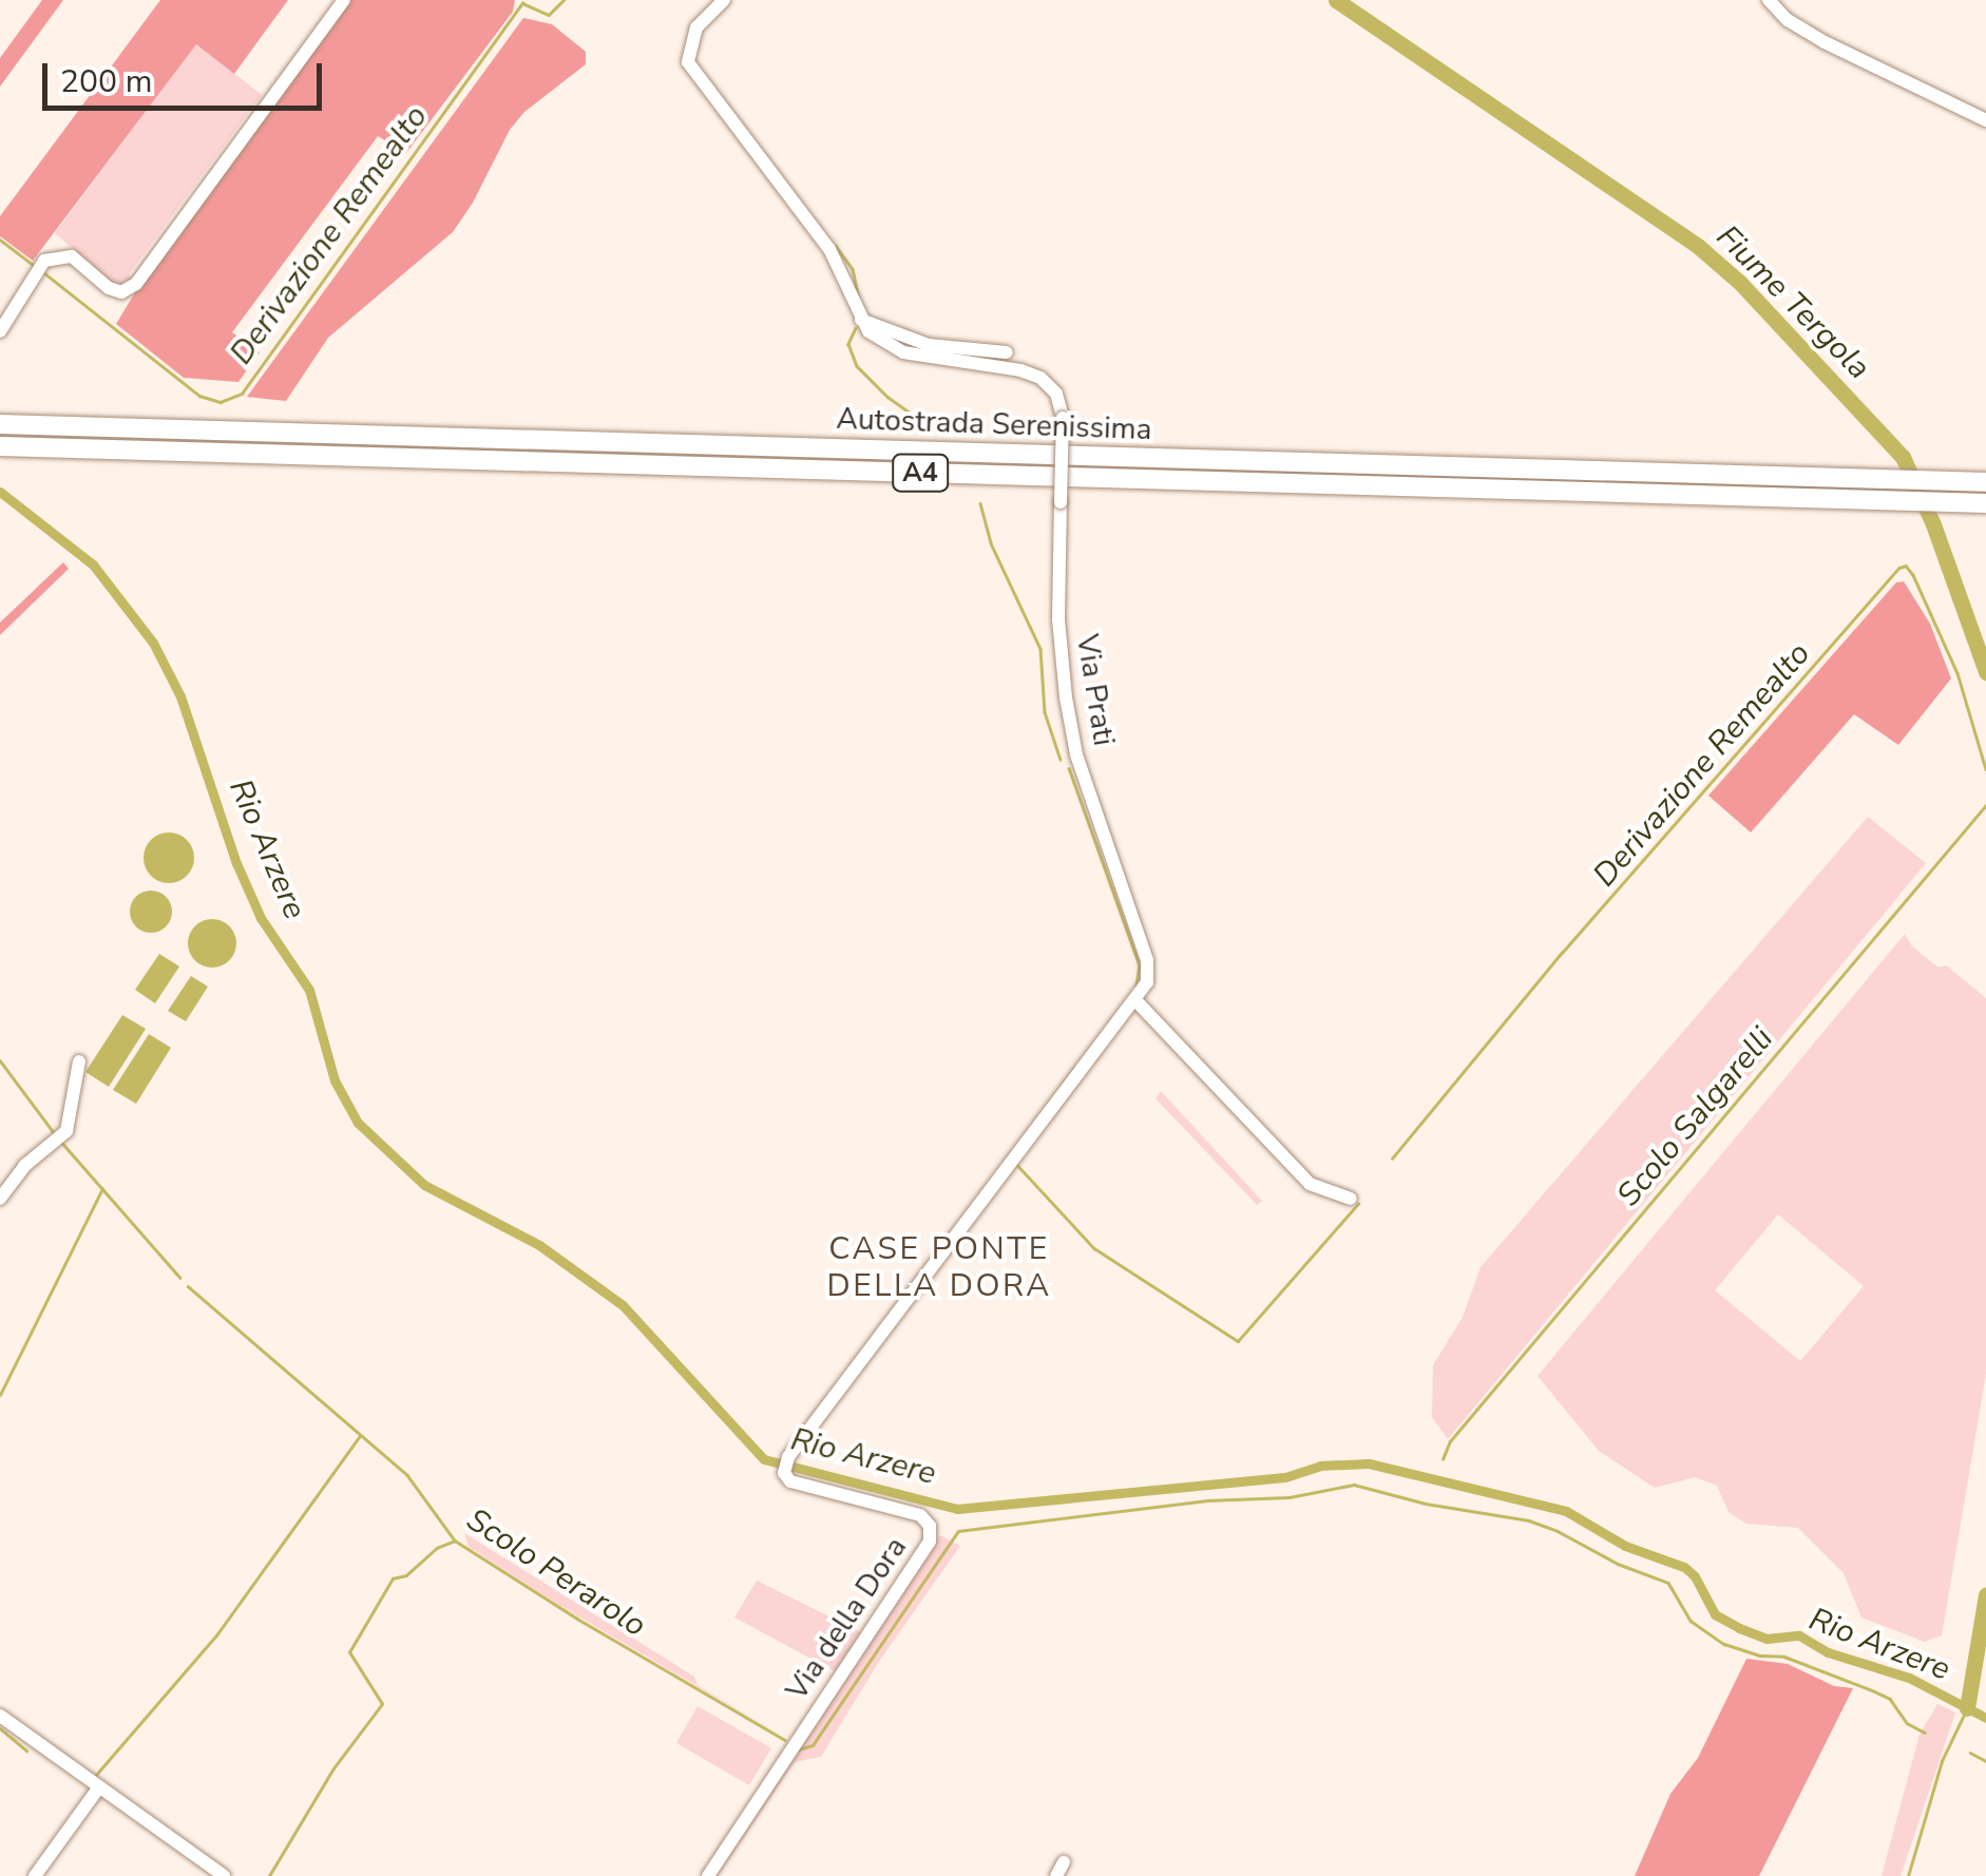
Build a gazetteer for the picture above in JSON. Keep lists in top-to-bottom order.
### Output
{
  "streets": {
    "highway": ["Autostrada Serenissima", "A4"],
    "street": ["Via Prati", "Via della Dora"]
  },
  "crossings": [
    ["Via Prati", "Via della Dora"]
  ],
  "districts": ["CASE PONTE DELLA DORA"],
  "water": [
    "Derivazione Remealto",
    "Fiume Tergola",
    "Rio Arzere",
    "Scolo Salgarelli",
    "Scolo Perarolo"
  ],
  "scale_bar": "200 m"
}
